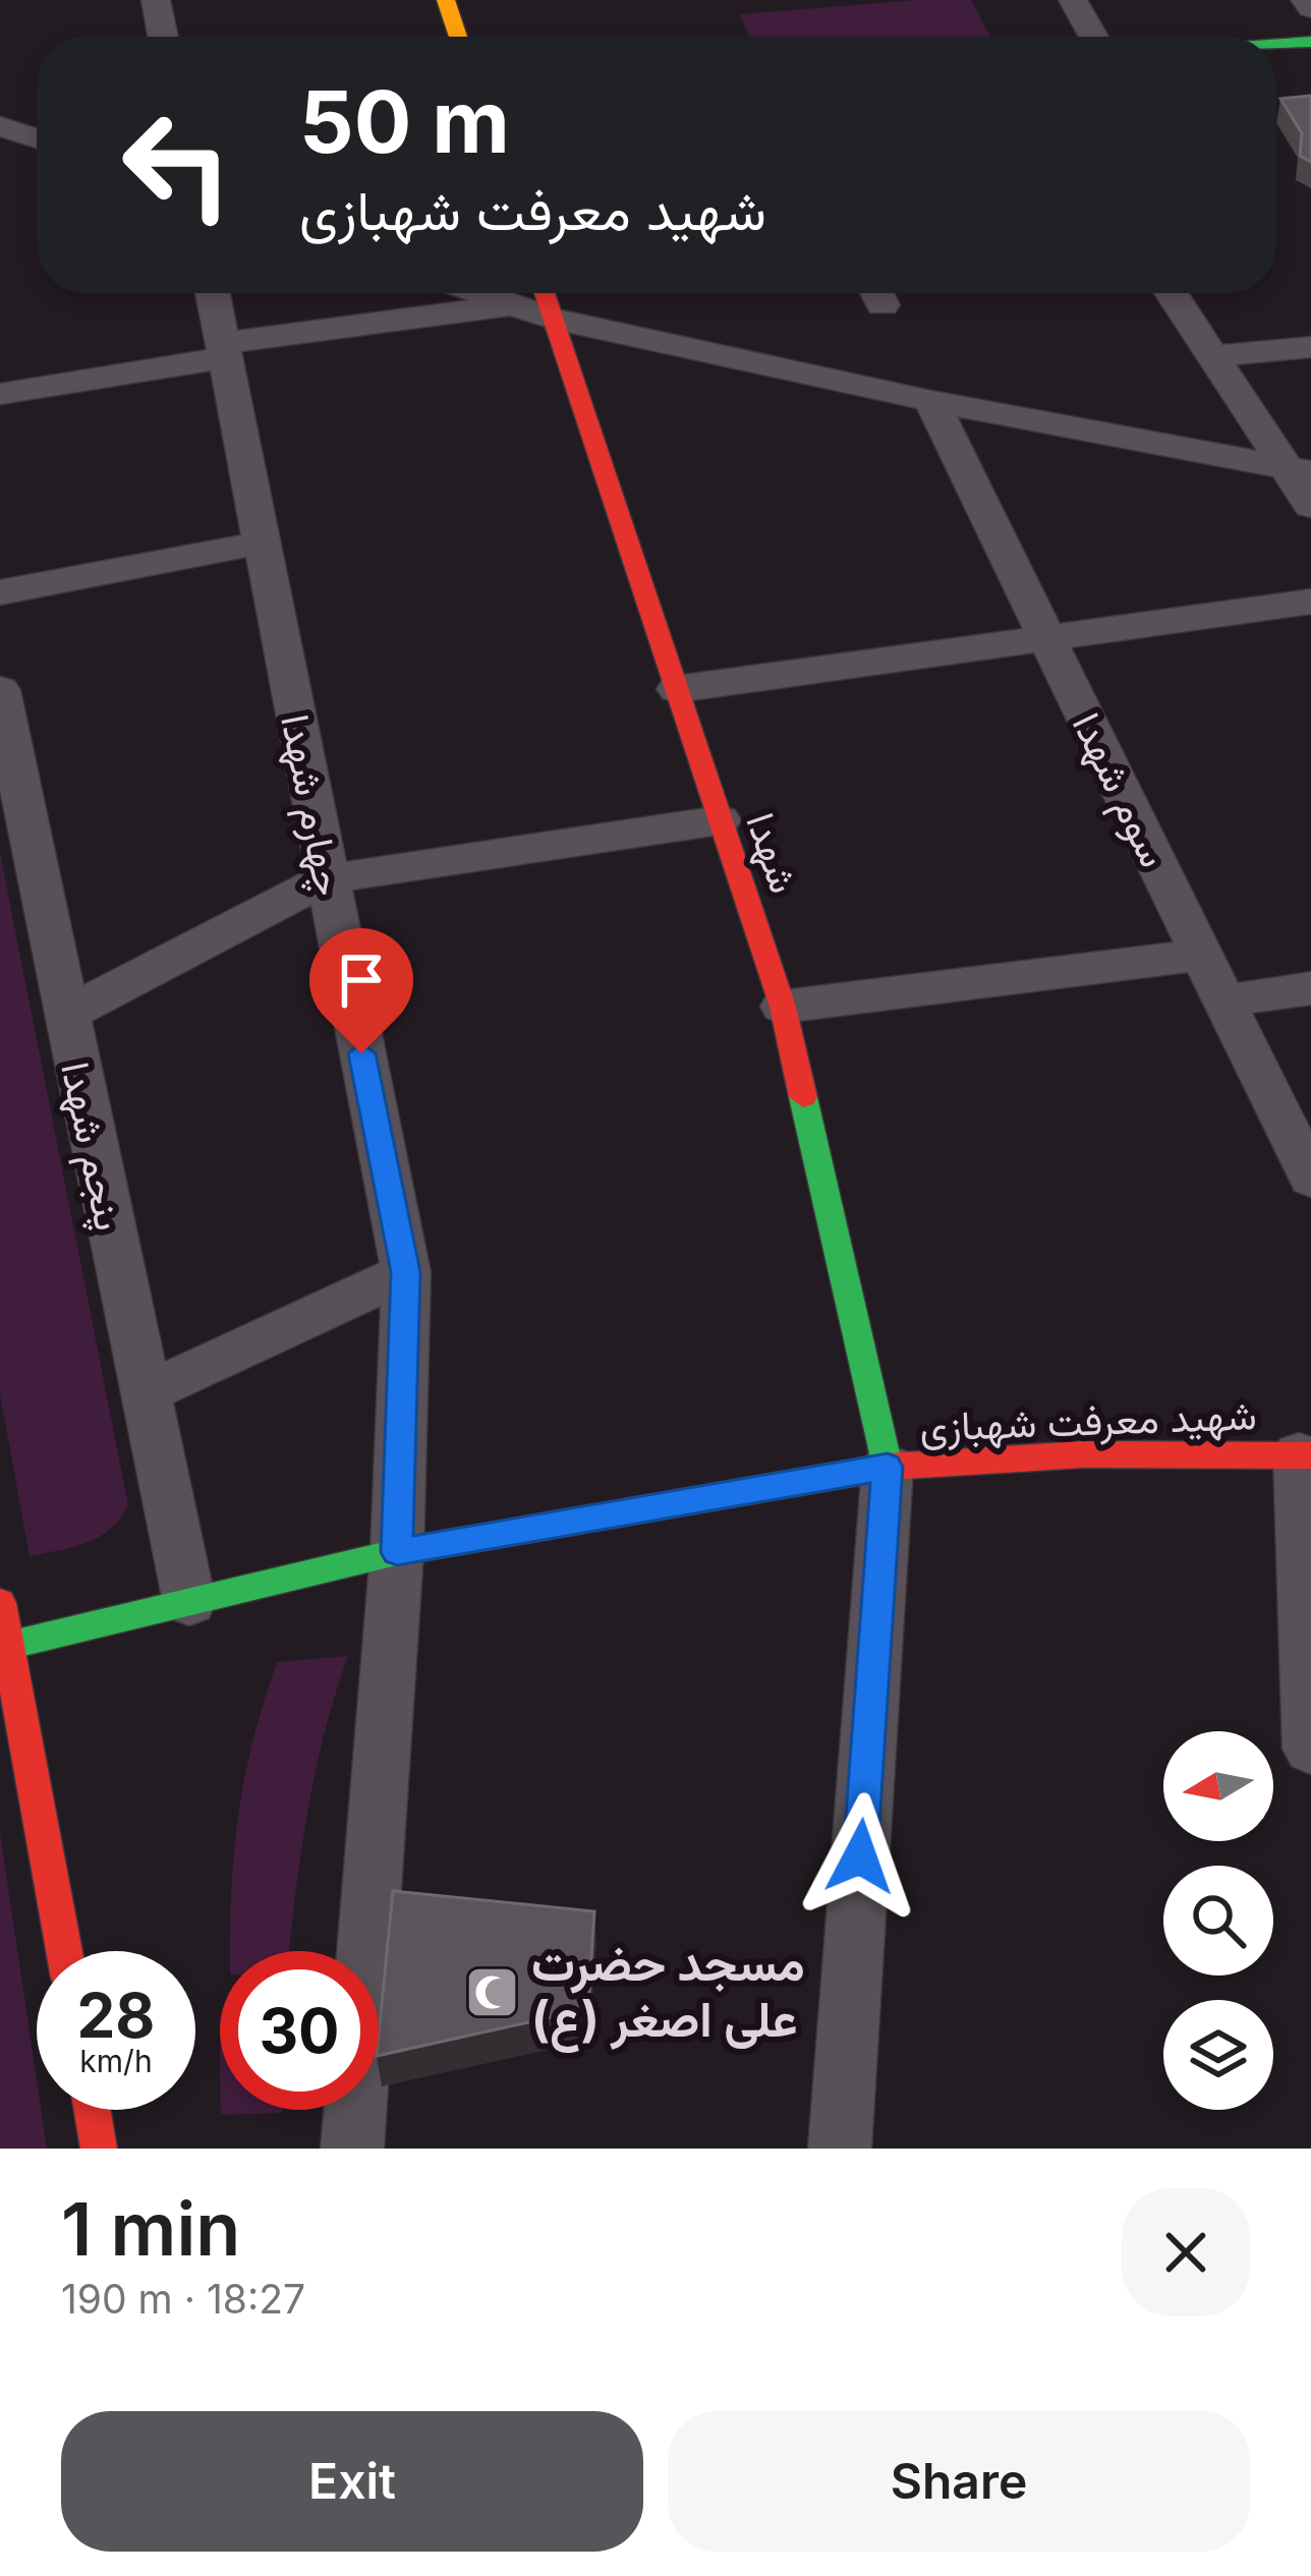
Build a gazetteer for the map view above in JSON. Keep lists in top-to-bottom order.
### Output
{
  "streets": {
    "street": [
      "سوم شهدا",
      "چهارم شهدا",
      "شهدا",
      "پنجم شهدا",
      "شهید معرفت شهبازی"
    ]
  },
  "crossings": [
    ["چهارم شهدا", "شهید معرفت شهبازی"],
    ["شهدا", "شهید معرفت شهبازی"],
    ["پنجم شهدا", "شهید معرفت شهبازی"]
  ],
  "places": {
    "mosque": ["مسجد حضرت علی اصغر (ع)"]
  },
  "north": "left",
  "page": {
    "turn": ["50 m", "شهید معرفت شهبازی"],
    "speed": "28 km/h",
    "limit": "30",
    "heading": ["1 min", "190 m · 18:27"],
    "buttons": ["Exit", "Share"]
  }
}
